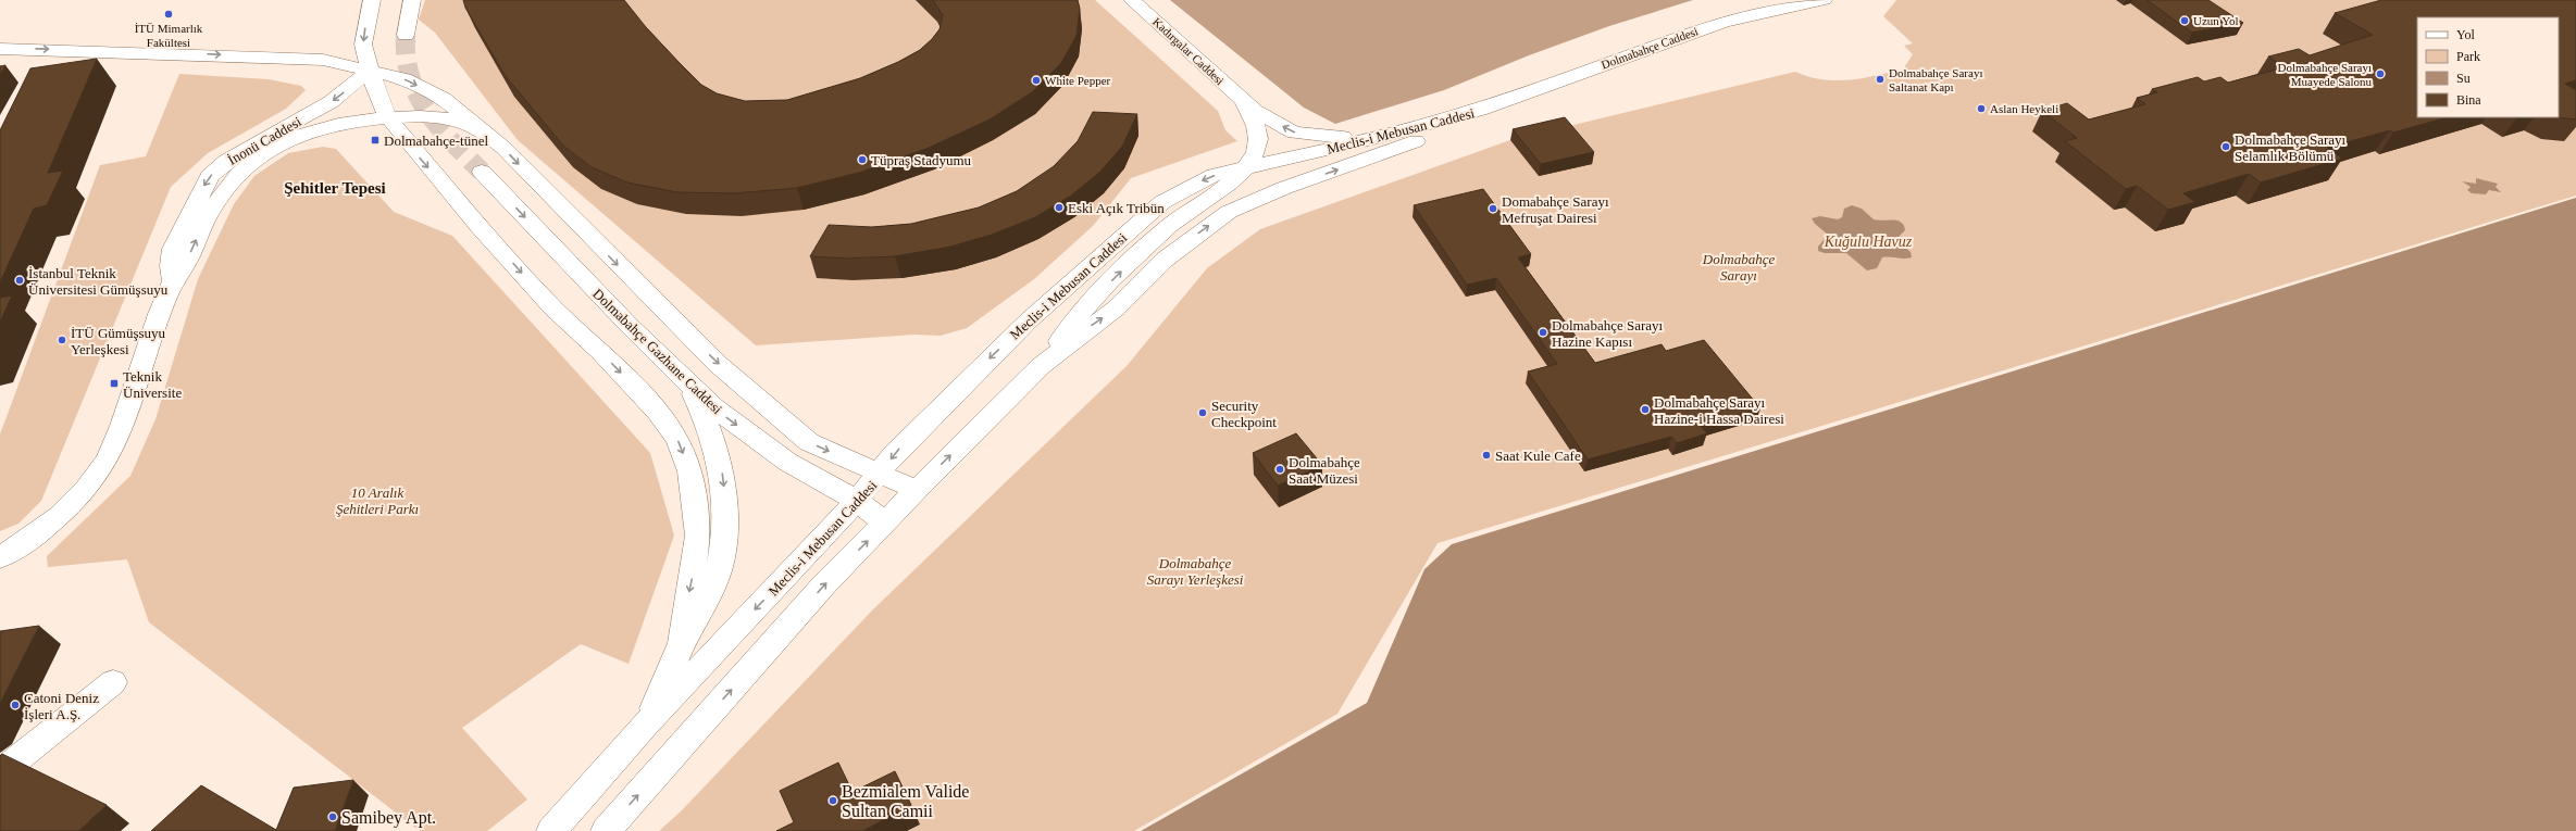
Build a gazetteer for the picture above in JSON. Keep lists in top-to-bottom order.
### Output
{
  "streets": {
    "main road": [
      "Dolmabahçe Caddesi",
      "Kadırgalar Caddesi",
      "Meclis-i Mebusan Caddesi",
      "İnonü Caddesi",
      "Dolmabahçe Gazhane Caddesi"
    ]
  },
  "crossings": [
    ["Dolmabahçe Caddesi", "Meclis-i Mebusan Caddesi"],
    ["Kadırgalar Caddesi", "Meclis-i Mebusan Caddesi"],
    ["Meclis-i Mebusan Caddesi", "Dolmabahçe Gazhane Caddesi"]
  ],
  "one_way": ["Kadırgalar Caddesi"],
  "districts": ["Şehitler Tepesi"],
  "water": ["Kuğulu Havuz"],
  "parks": ["Dolmabahçe Sarayı", "10 Aralık Şehitleri Parkı", "Dolmabahçe Sarayı Yerleşkesi"],
  "places": {
    "other": [
      "İTÜ Mimarlık Fakültesi",
      "Uzun Yol",
      "Dolmabahçe Sarayı Muayede Salonu",
      "Dolmabahçe Sarayı Saltanat Kapı",
      "White Pepper",
      "Aslan Heykeli",
      "Dolmabahçe Sarayı Selamlık Bölümü",
      "Tüpraş Stadyumu",
      "Eski Açık Tribün",
      "Domabahçe Sarayı Mefruşat Dairesi",
      "İstanbul Teknik Üniversitesi Gümüşsuyu",
      "Dolmabahçe Sarayı Hazine Kapısı",
      "İTÜ Gümüşsuyu Yerleşkesi",
      "Dolmabahçe Sarayı Hazine-i Hassa Dairesi",
      "Security Checkpoint",
      "Saat Kule Cafe",
      "Dolmabahçe Saat Müzesi",
      "Catoni Deniz İşleri A.Ş.",
      "Bezmialem Valide Sultan Camii",
      "Samibey Apt."
    ],
    "transit": ["Dolmabahçe-tünel", "Teknik Üniversite"]
  },
  "legend": [
    "Yol",
    "Park",
    "Su",
    "Bina"
  ]
}
